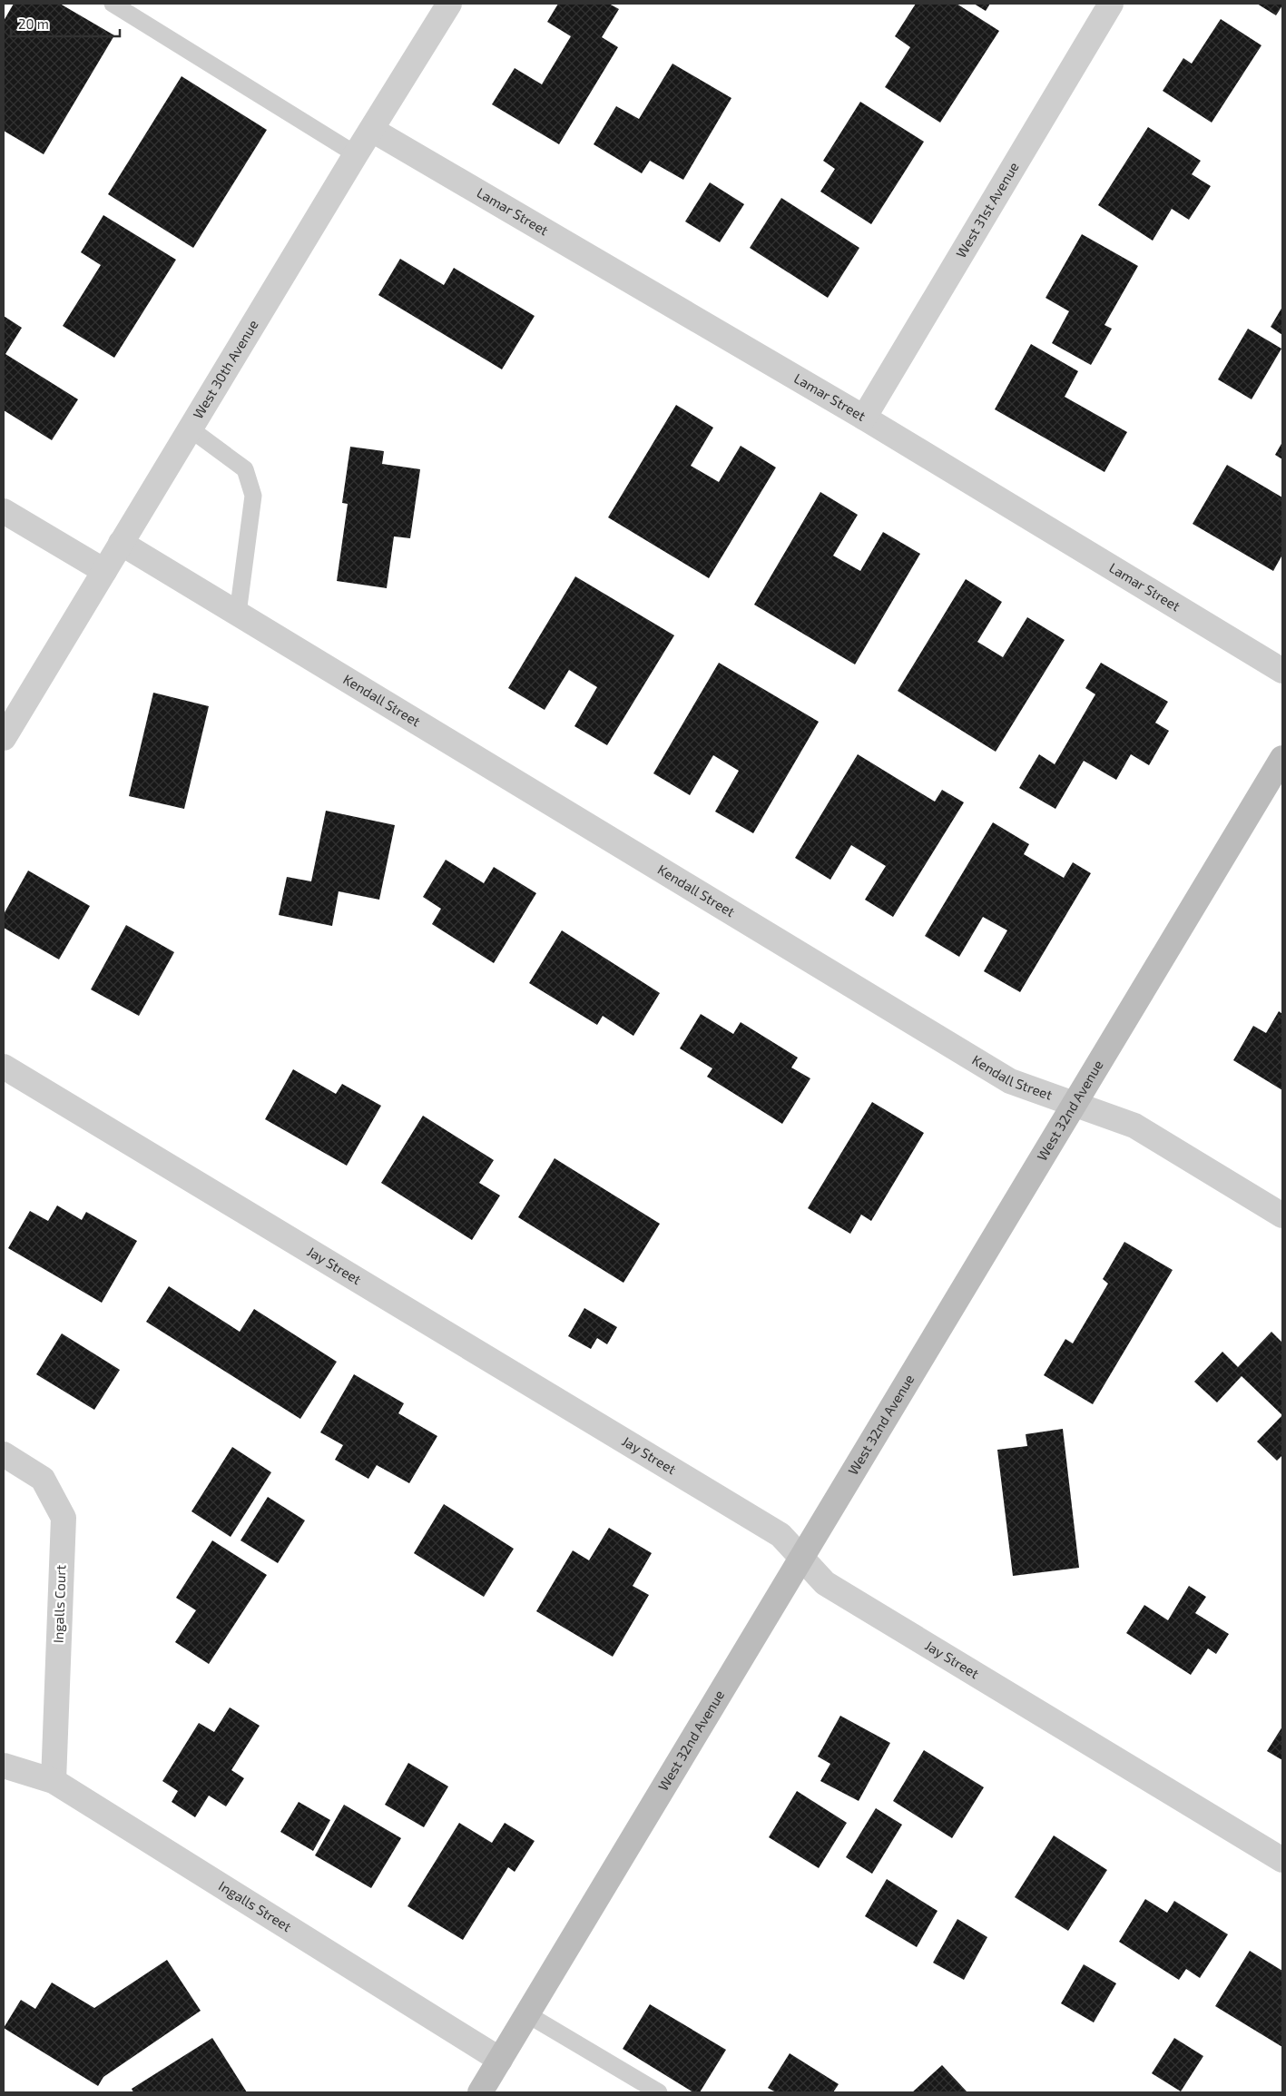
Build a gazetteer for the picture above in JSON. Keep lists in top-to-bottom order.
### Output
{
  "streets": {
    "street": [
      "West 31st Avenue",
      "Lamar Street",
      "West 30th Avenue",
      "Kendall Street",
      "West 32nd Avenue",
      "Jay Street",
      "Ingalls Court",
      "Ingalls Street"
    ]
  },
  "crossings": [
    ["West 31st Avenue", "Lamar Street"],
    ["Lamar Street", "West 30th Avenue"],
    ["West 30th Avenue", "Kendall Street"],
    ["Kendall Street", "West 32nd Avenue"],
    ["West 32nd Avenue", "Jay Street"],
    ["West 32nd Avenue", "Ingalls Street"],
    ["Ingalls Court", "Ingalls Street"]
  ],
  "scale_bar": "20 m"
}
